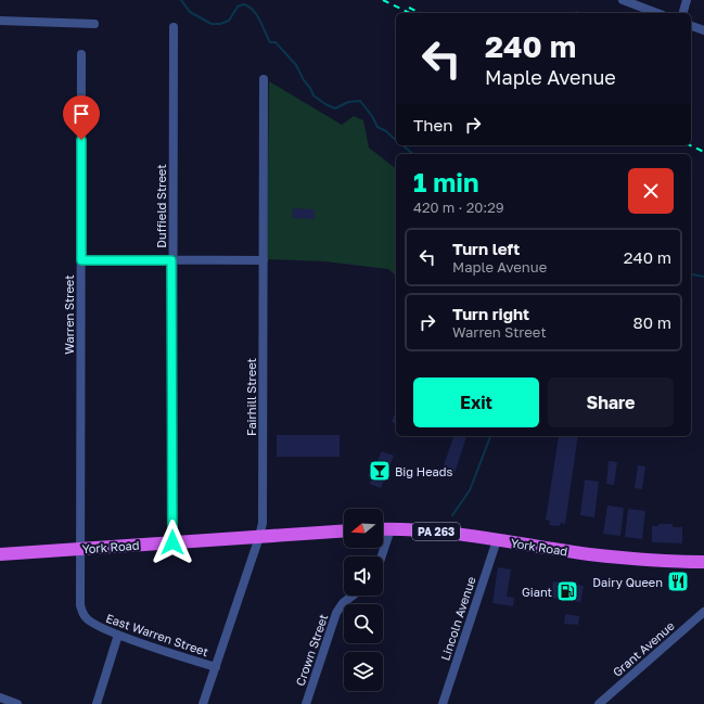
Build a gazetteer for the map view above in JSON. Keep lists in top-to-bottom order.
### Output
{
  "streets": {
    "highway": ["PA 263", "York Road"],
    "street": [
      "Duffield Street",
      "Warren Street",
      "Fairhill Street",
      "Lincoln Avenue",
      "East Warren Street",
      "Grant Avenue",
      "Crown Street"
    ]
  },
  "crossings": [
    ["Duffield Street", "York Road"],
    ["Warren Street", "York Road"],
    ["Warren Street", "East Warren Street"],
    ["Fairhill Street", "York Road"],
    ["Fairhill Street", "East Warren Street"],
    ["York Road", "Lincoln Avenue"],
    ["York Road", "East Warren Street"]
  ],
  "places": {
    "bar": ["Big Heads"],
    "restaurant": ["Dairy Queen"],
    "fuel station": ["Giant"]
  },
  "north": "left",
  "page": {
    "turn": ["240 m", "Maple Avenue"],
    "then": "Then",
    "heading": ["1 min", "420 m · 20:29"],
    "list": [
      {
        "name": "Turn left",
        "note": "Maple Avenue",
        "value": "240 m"
      },
      {
        "name": "Turn right",
        "note": "Warren Street",
        "value": "80 m"
      }
    ],
    "buttons": ["Exit", "Share"]
  }
}
